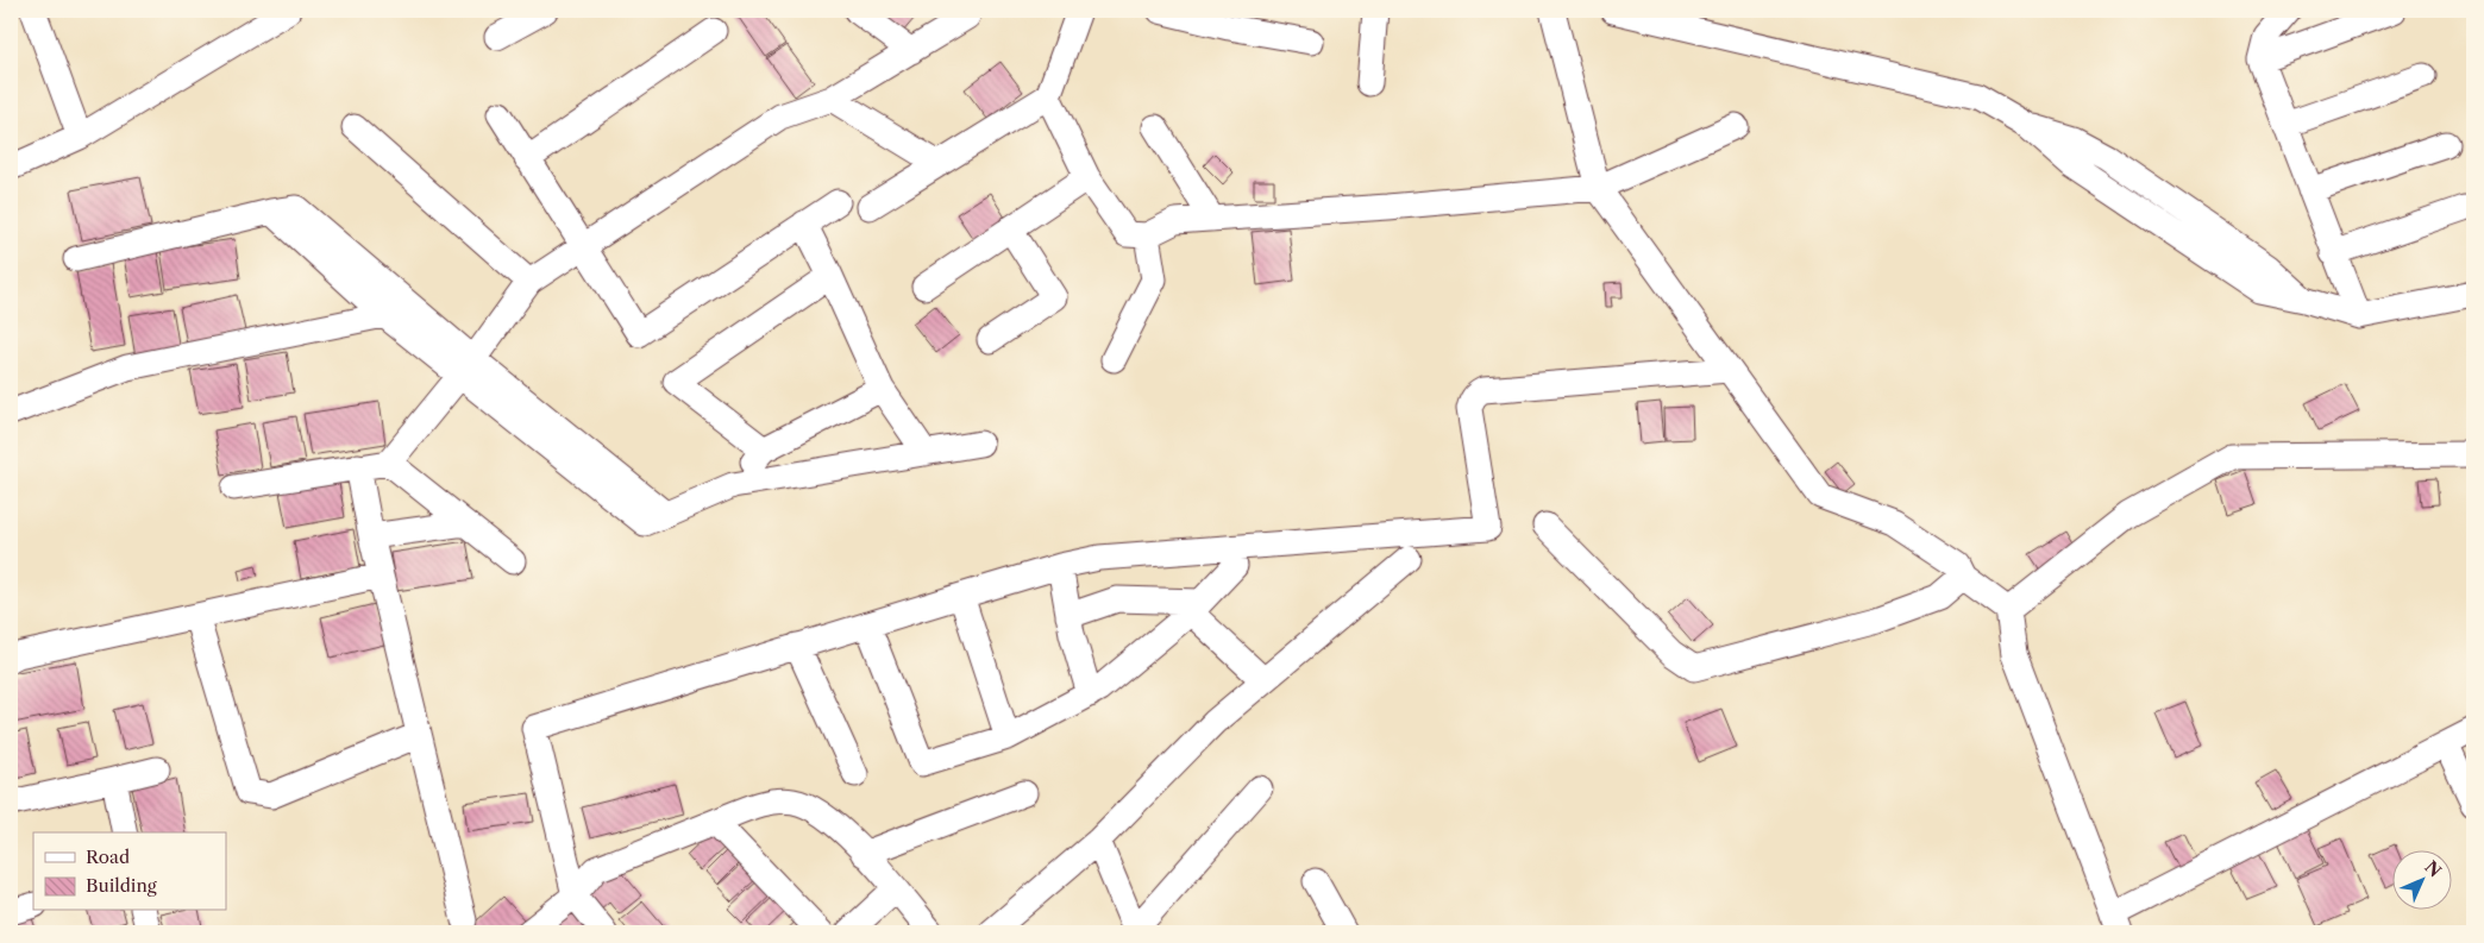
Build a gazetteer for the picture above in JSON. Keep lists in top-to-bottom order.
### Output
{
  "legend": ["Road", "Building"],
  "north": "top right"
}
